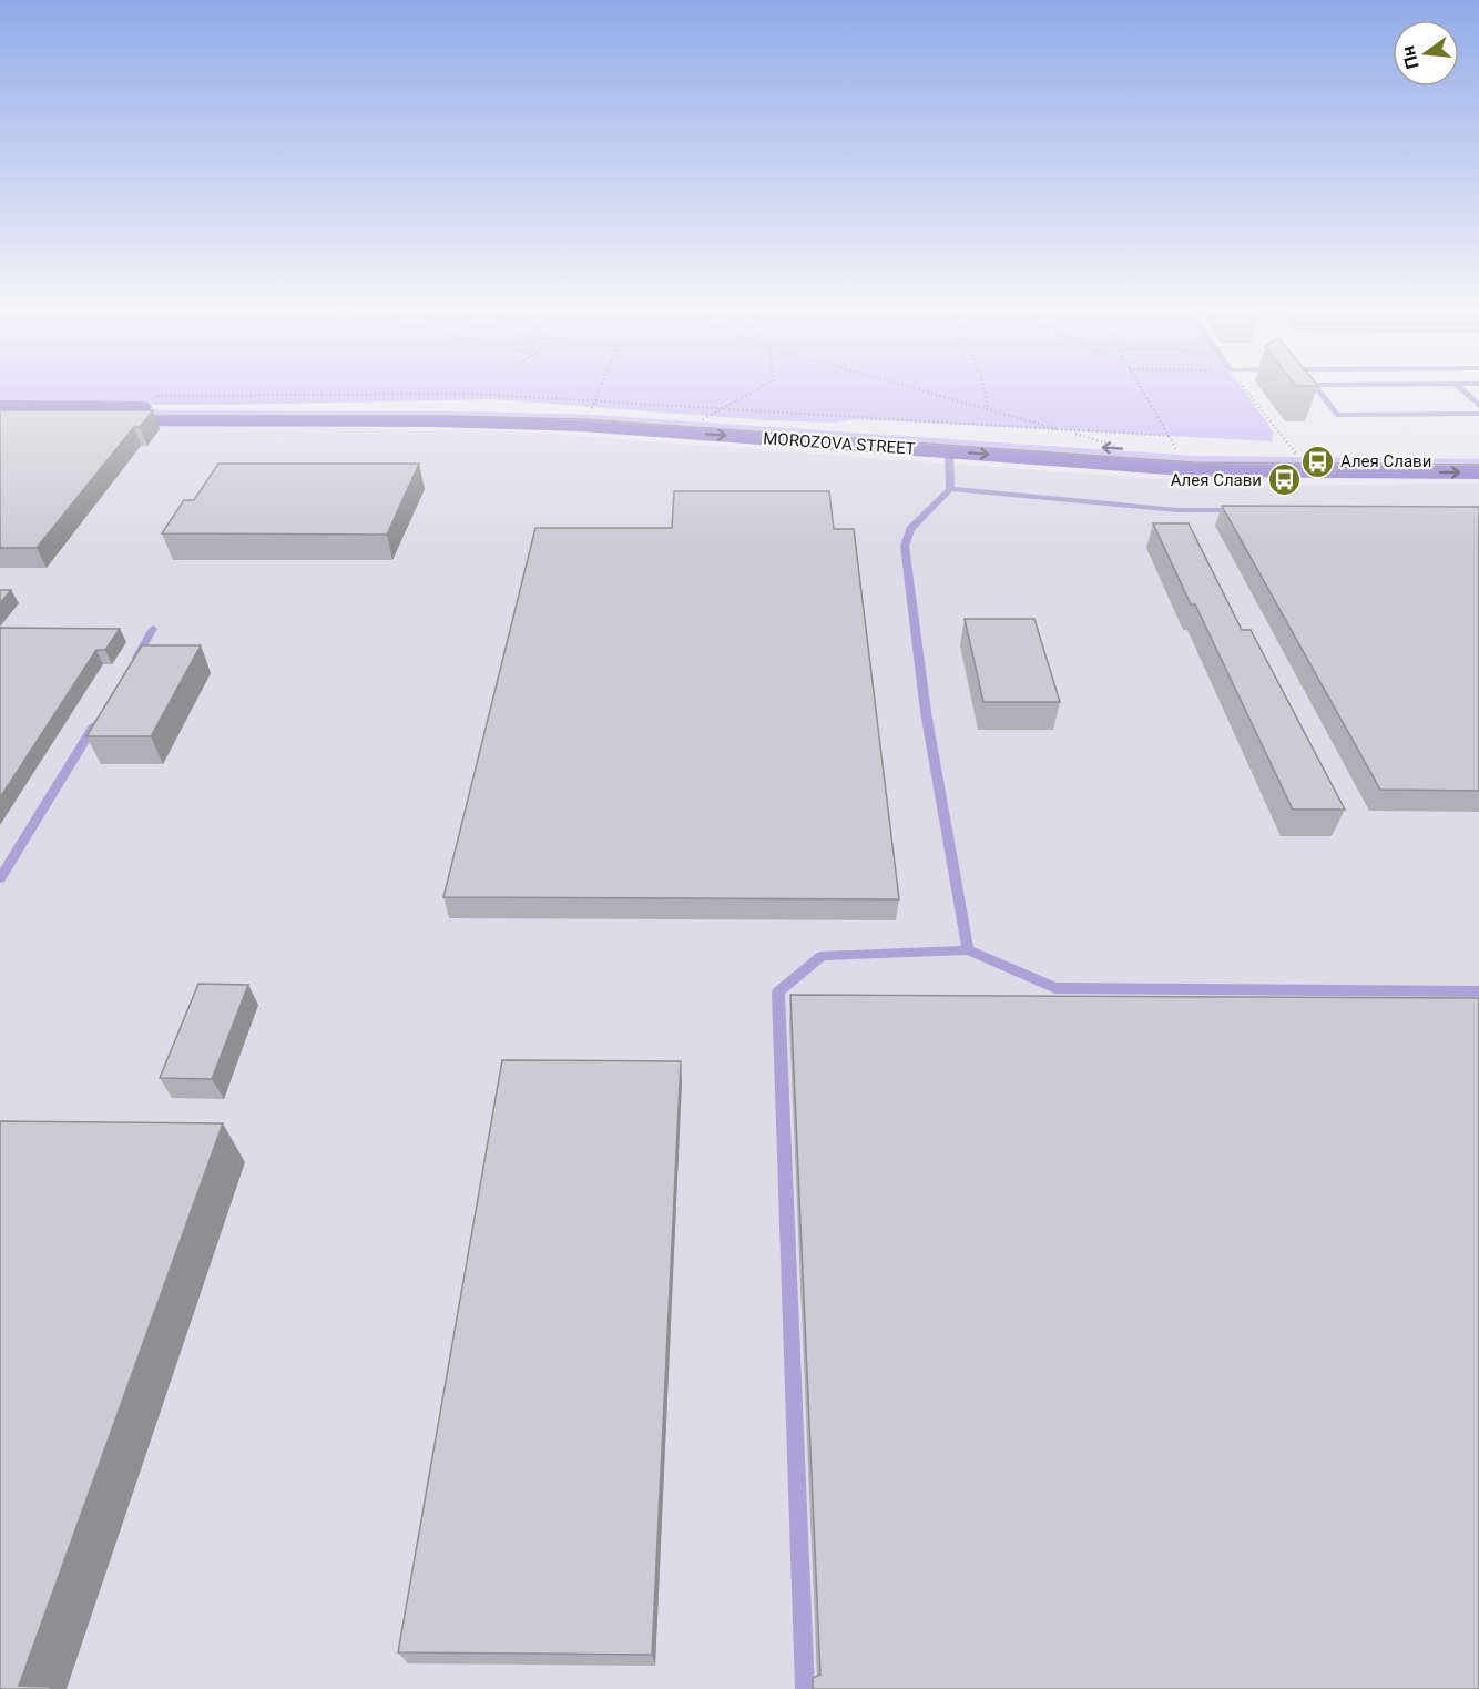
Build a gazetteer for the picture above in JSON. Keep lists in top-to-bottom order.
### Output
{
  "streets": {
    "main road": ["MOROZOVA STREET"]
  },
  "places": {
    "bus stop": ["Алея Слави", "Aлея Слави"]
  },
  "north": "left"
}
